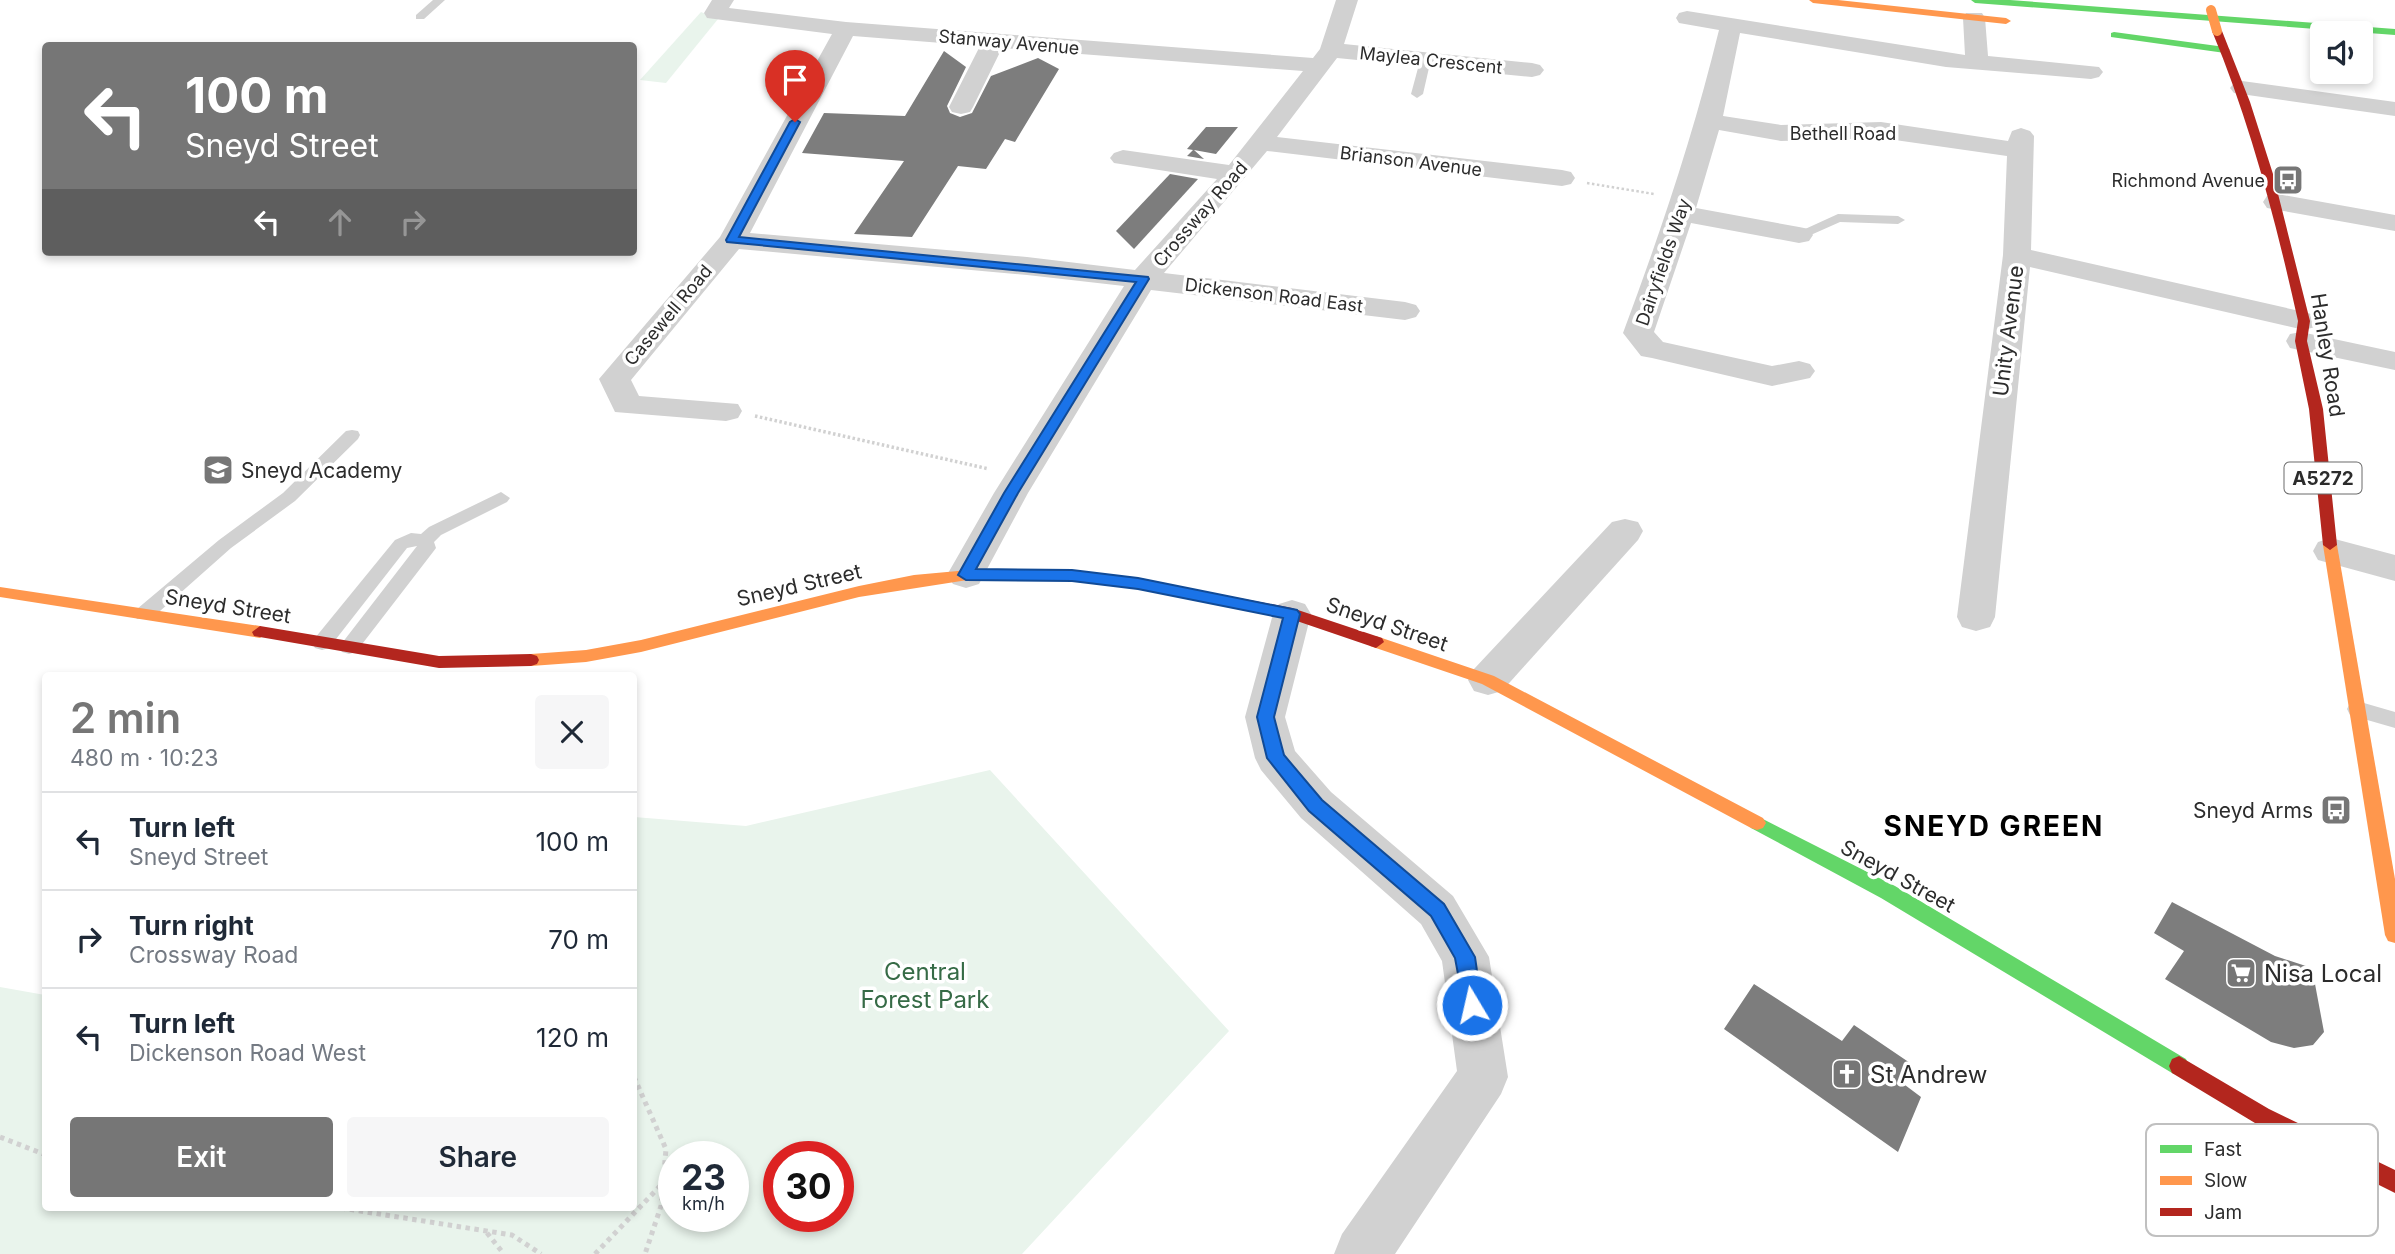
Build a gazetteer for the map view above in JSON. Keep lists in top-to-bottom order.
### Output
{
  "streets": {
    "main road": ["Hanley Road", "A5272", "Sneyd Street"],
    "street": [
      "Stanway Avenue",
      "Maylea Crescent",
      "Bethell Road",
      "Brianson Avenue",
      "Crossway Road",
      "Dairyfields Way",
      "Dickenson Road East",
      "Casewell Road",
      "Unity Avenue"
    ]
  },
  "crossings": [
    ["Stanway Avenue", "Maylea Crescent"],
    ["Stanway Avenue", "Crossway Road"],
    ["Stanway Avenue", "Casewell Road"],
    ["Maylea Crescent", "Crossway Road"],
    ["Bethell Road", "Dairyfields Way"],
    ["Bethell Road", "Unity Avenue"],
    ["Brianson Avenue", "Crossway Road"],
    ["Crossway Road", "Dickenson Road East"],
    ["Crossway Road", "Sneyd Street"],
    ["Dickenson Road East", "Casewell Road"],
    ["Unity Avenue", "Hanley Road"]
  ],
  "districts": ["SNEYD GREEN"],
  "parks": ["Central Forest Park"],
  "places": {
    "bus stop": ["Richmond Avenue", "Sneyd Arms"],
    "school or university": ["Sneyd Academy"],
    "supermarket": ["Nisa Local"],
    "church": ["St Andrew"]
  },
  "legend": ["Fast", "Slow", "Jam"],
  "page": {
    "turn": ["100 m", "Sneyd Street"],
    "heading": ["2 min", "480 m · 10:23"],
    "list": [
      {
        "name": "Turn left",
        "note": "Sneyd Street",
        "value": "100 m"
      },
      {
        "name": "Turn right",
        "note": "Crossway Road",
        "value": "70 m"
      },
      {
        "name": "Turn left",
        "note": "Dickenson Road West",
        "value": "120 m"
      }
    ],
    "buttons": ["Exit", "Share"],
    "speed": "23 km/h",
    "limit": "30"
  }
}
